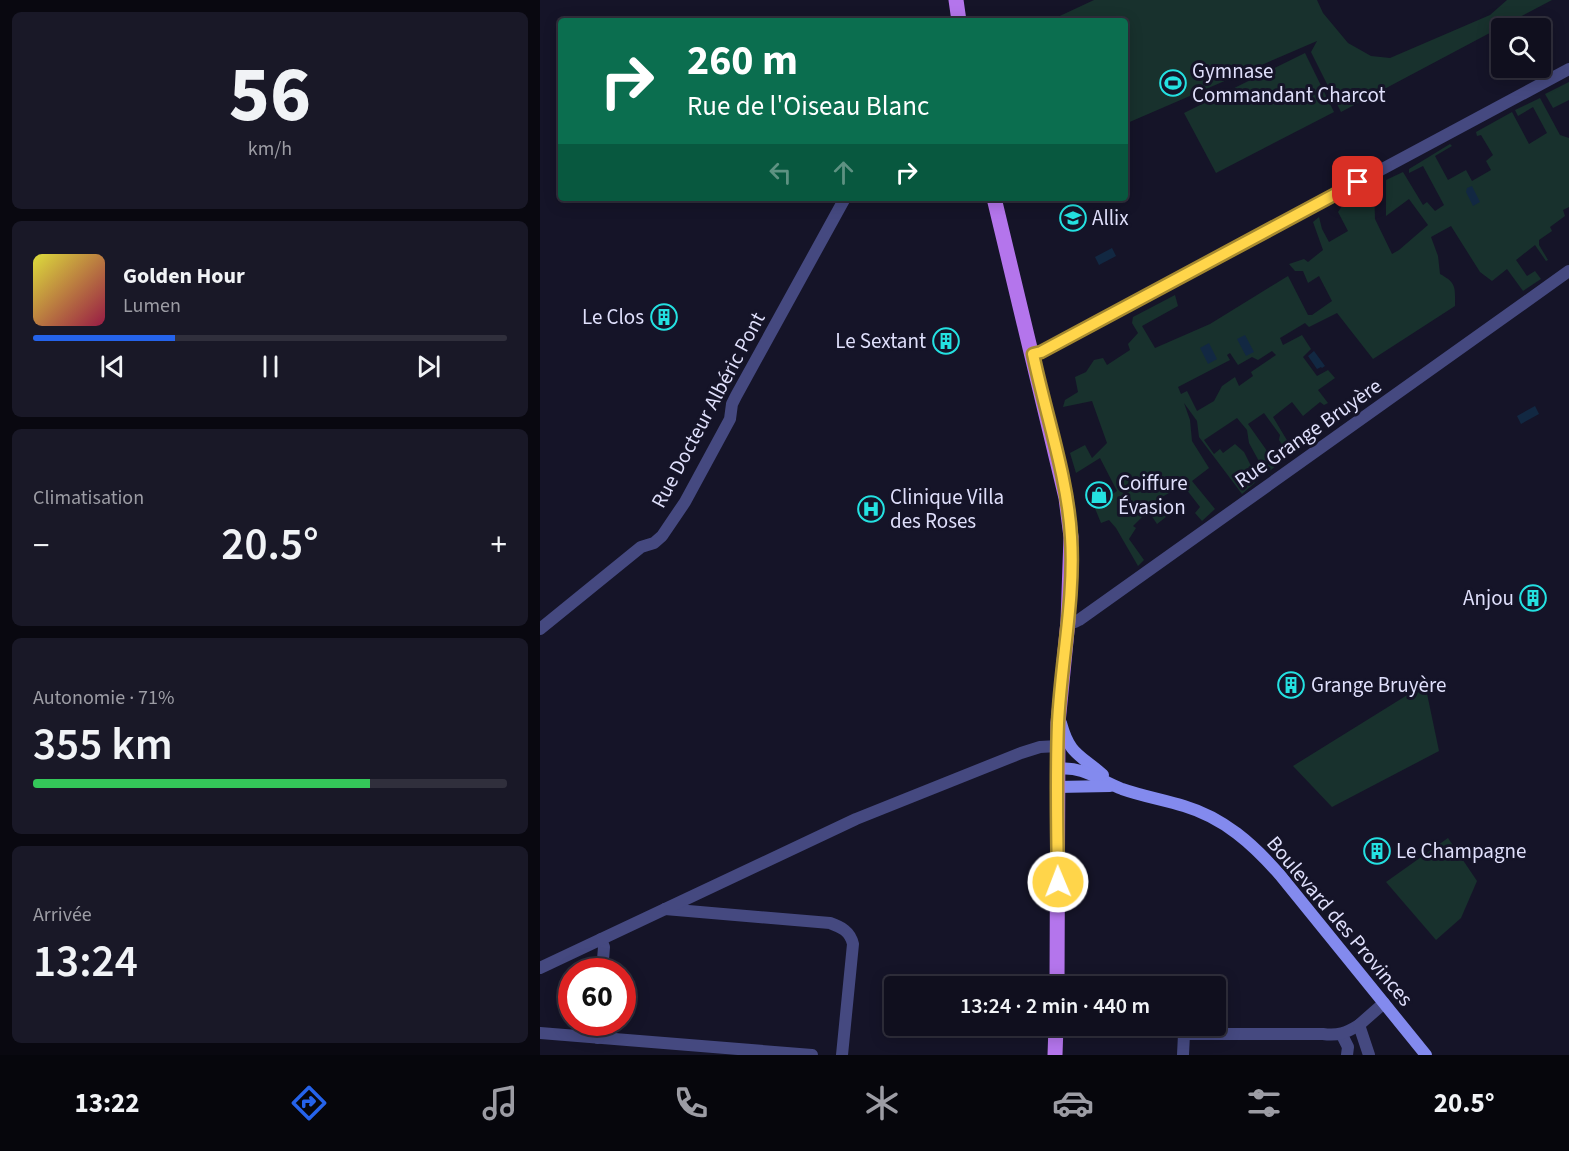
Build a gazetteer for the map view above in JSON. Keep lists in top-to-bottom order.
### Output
{
  "streets": {
    "main road": ["Boulevard des Provinces"],
    "street": ["Rue Docteur Albéric Pont", "Rue Grange Bruyère"]
  },
  "places": {
    "sports": ["Gymnase Commandant Charcot"],
    "school or university": ["Allix"],
    "building": [
      "Le Clos",
      "Le Sextant",
      "Anjou",
      "Grange Bruyère",
      "Le Champagne"
    ],
    "shop": ["Coiffure Évasion"],
    "hospital": ["Clinique Villa des Roses"]
  },
  "page": {
    "tile": [
      ["56", "km/h"],
      "Climatisation",
      ["Autonomie · 71%", "355 km"],
      ["Arrivée", "13:24"]
    ],
    "turn": ["260 m", "Rue de l'Oiseau Blanc"],
    "song": ["Golden Hour", "Lumen"],
    "heat": ["−", "20.5°", "+"],
    "limit": "60",
    "trip": "13:24 · 2 min · 440 m",
    "tabs": ["13:22", "20.5°"]
  }
}
